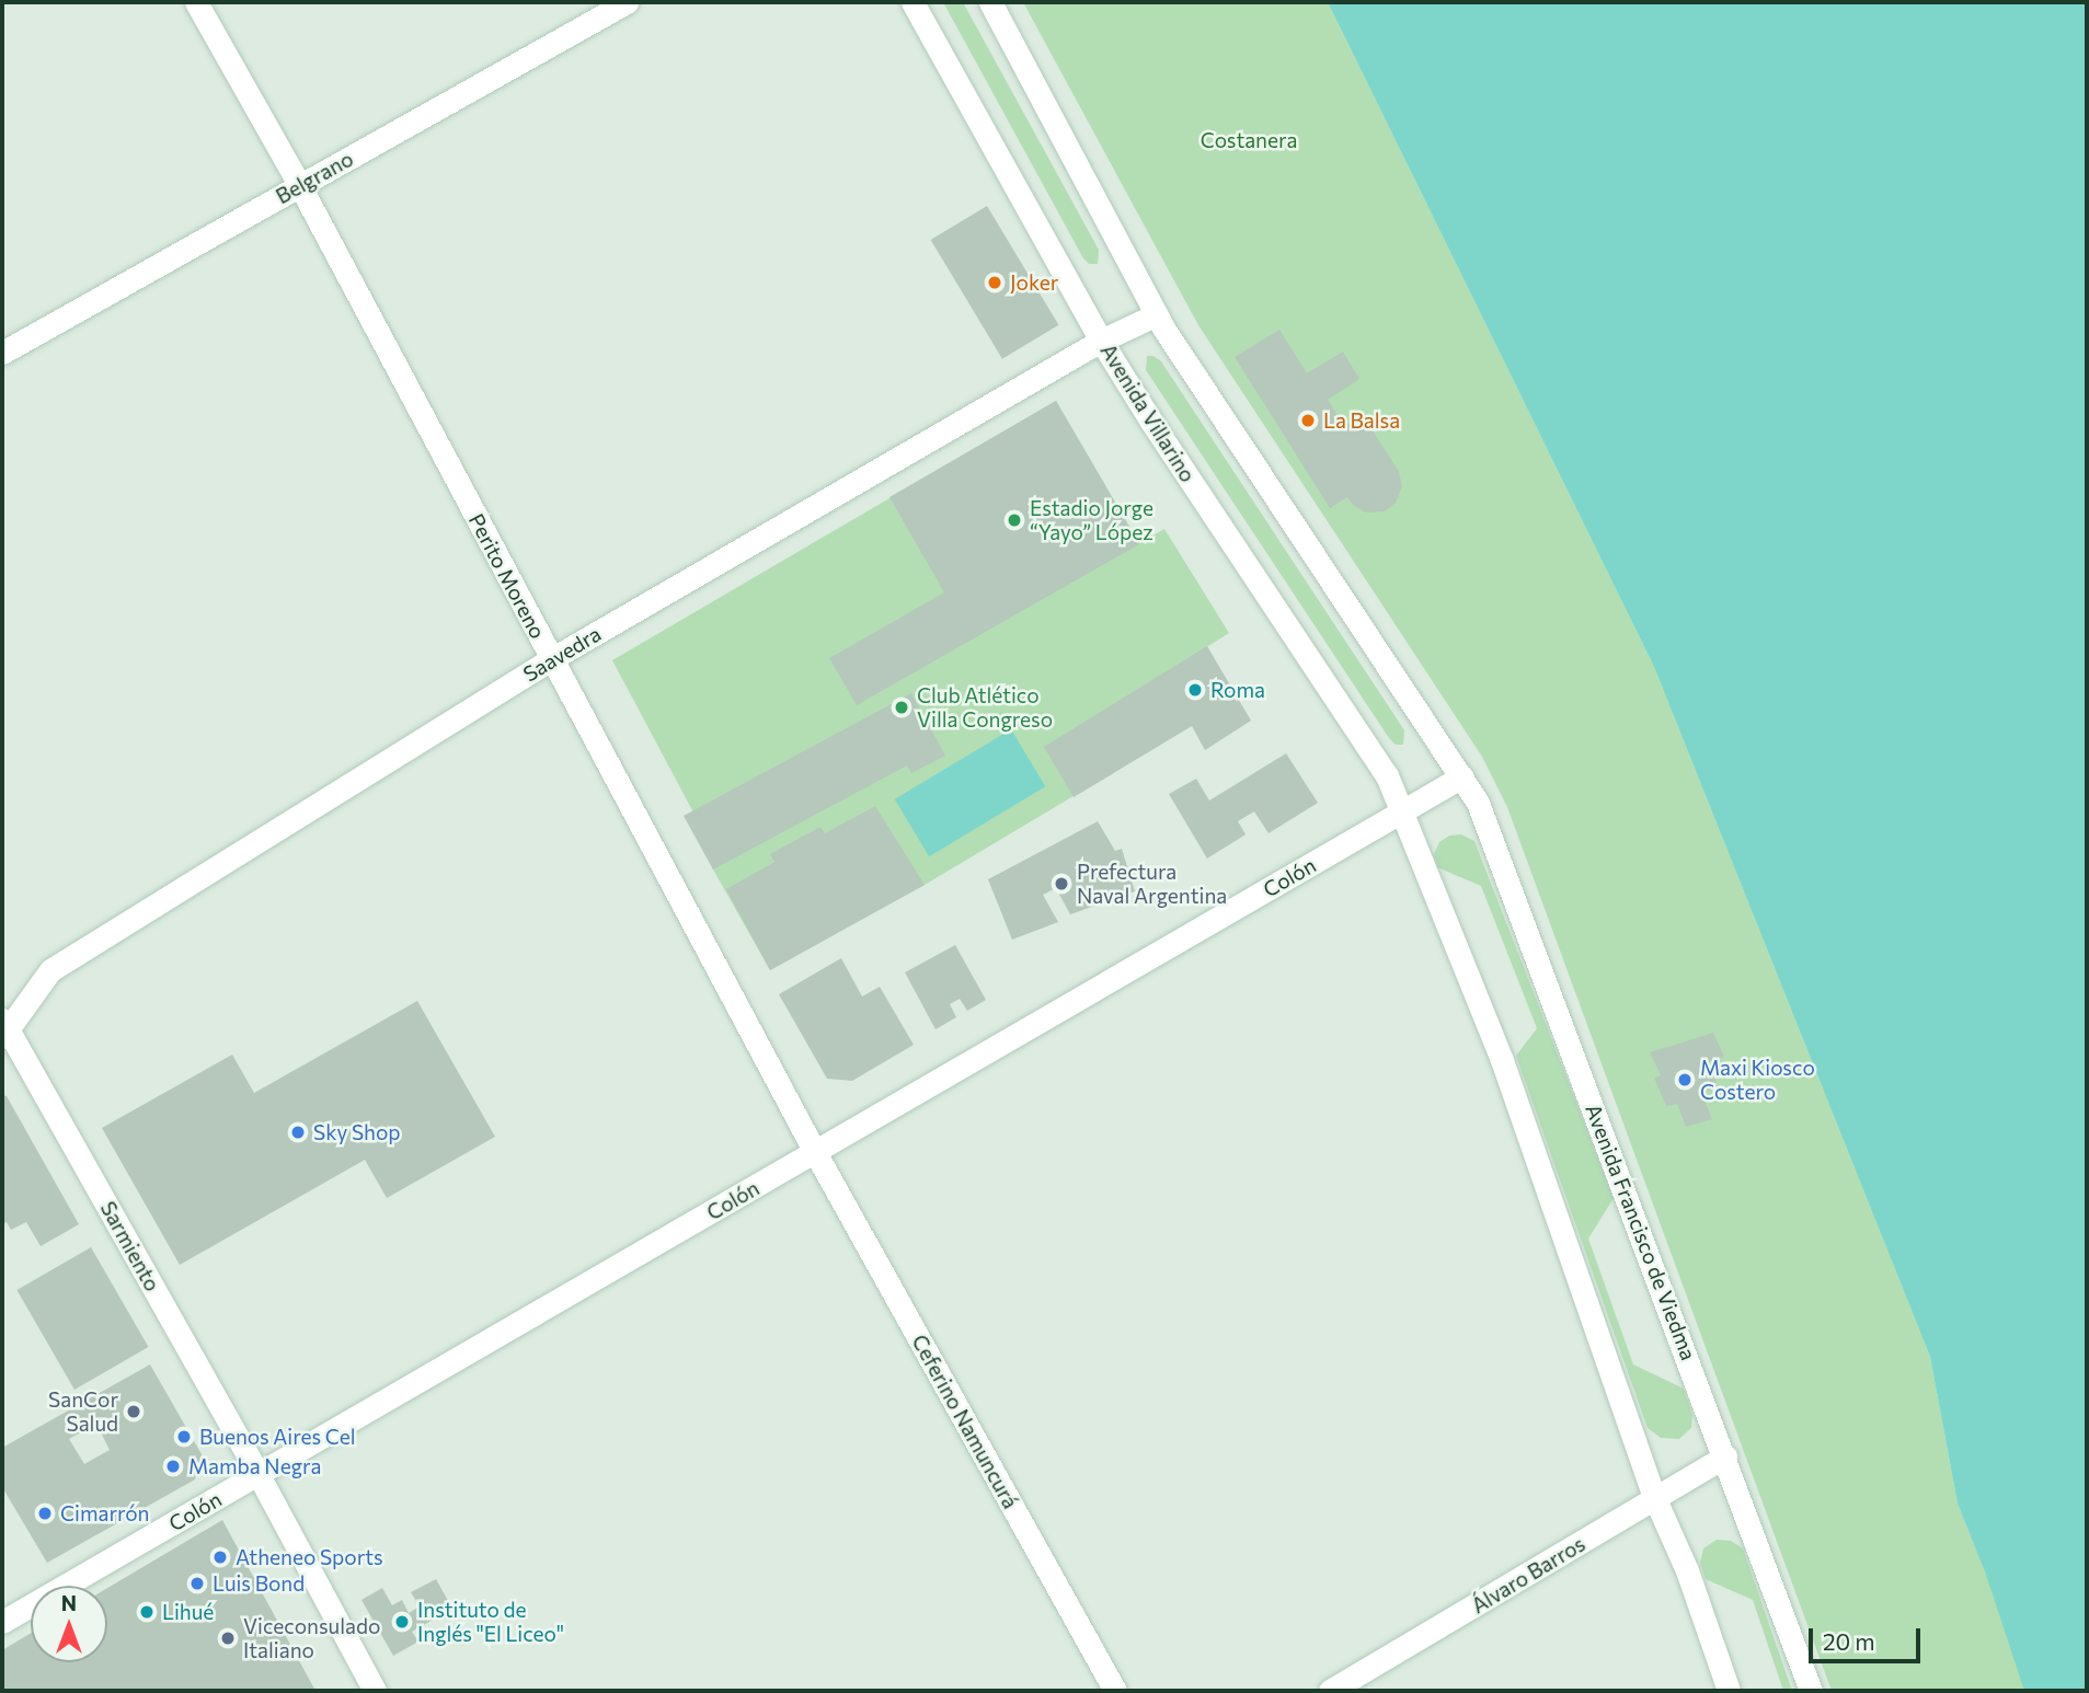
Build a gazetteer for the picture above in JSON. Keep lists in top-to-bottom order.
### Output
{
  "streets": {
    "street": [
      "Belgrano",
      "Avenida Villarino",
      "Perito Moreno",
      "Saavedra",
      "Colón",
      "Avenida Francisco de Viedma",
      "Sarmiento",
      "Ceferino Namuncurá",
      "Álvaro Barros"
    ]
  },
  "crossings": [
    ["Belgrano", "Perito Moreno"],
    ["Avenida Villarino", "Saavedra"],
    ["Avenida Villarino", "Colón"],
    ["Perito Moreno", "Saavedra"],
    ["Perito Moreno", "Colón"],
    ["Perito Moreno", "Ceferino Namuncurá"],
    ["Saavedra", "Sarmiento"],
    ["Colón", "Avenida Francisco de Viedma"],
    ["Colón", "Sarmiento"],
    ["Colón", "Ceferino Namuncurá"],
    ["Avenida Francisco de Viedma", "Álvaro Barros"]
  ],
  "parks": ["Costanera"],
  "places": [
    "Joker",
    "La Balsa",
    "Estadio Jorge “Yayo” López",
    "Roma",
    "Club Atlético Villa Congreso",
    "Prefectura Naval Argentina",
    "Maxi Kiosco Costero",
    "Sky Shop",
    "SanCor Salud",
    "Buenos Aires Cel",
    "Mamba Negra",
    "Cimarrón",
    "Atheneo Sports",
    "Luis Bond",
    "Lihué",
    "Instituto de Inglés \"El Liceo\"",
    "Viceconsulado Italiano"
  ],
  "scale_bar": "20 m",
  "north": "top"
}
